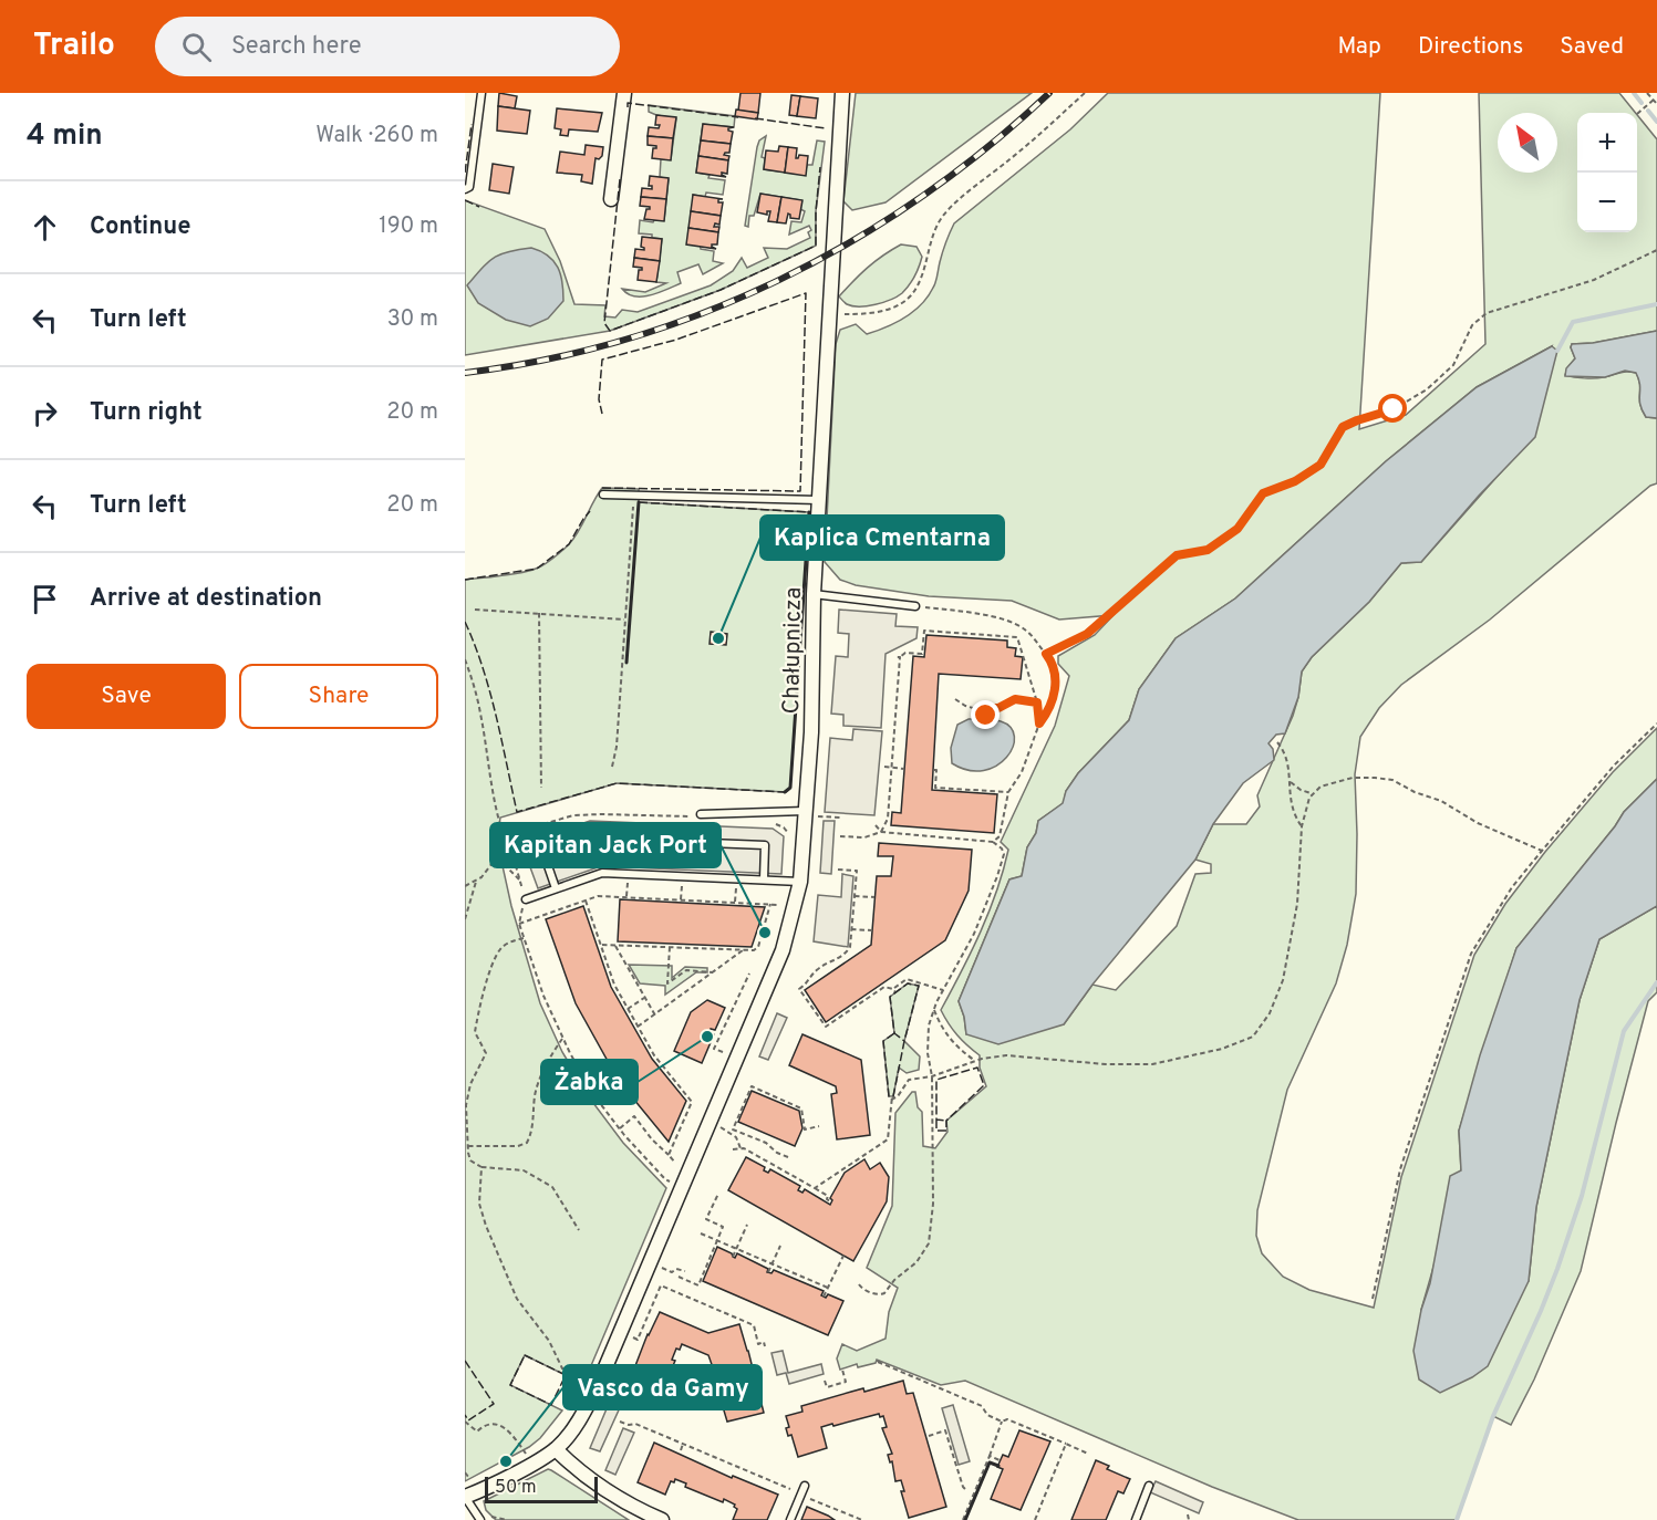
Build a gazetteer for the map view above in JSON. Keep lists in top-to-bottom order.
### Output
{
  "streets": {
    "street": ["Chałupnicza"]
  },
  "places": [
    "Kaplica Cmentarna",
    "Kapitan Jack Port",
    "Żabka",
    "Vasco da Gamy"
  ],
  "scale_bar": "50 m",
  "north": "top left",
  "page": {
    "header": "Trailo",
    "search": "Search here",
    "nav": ["Map", "Directions", "Saved"],
    "heading": ["4 min", "Walk · 260 m"],
    "map_buttons": ["+", "−"],
    "list": [
      ["Continue", "190 m"],
      ["Turn left", "30 m"],
      ["Turn right", "20 m"],
      ["Turn left", "20 m"],
      "Arrive at destination"
    ],
    "buttons": ["Save", "Share"],
    "scale": "50 m"
  }
}
